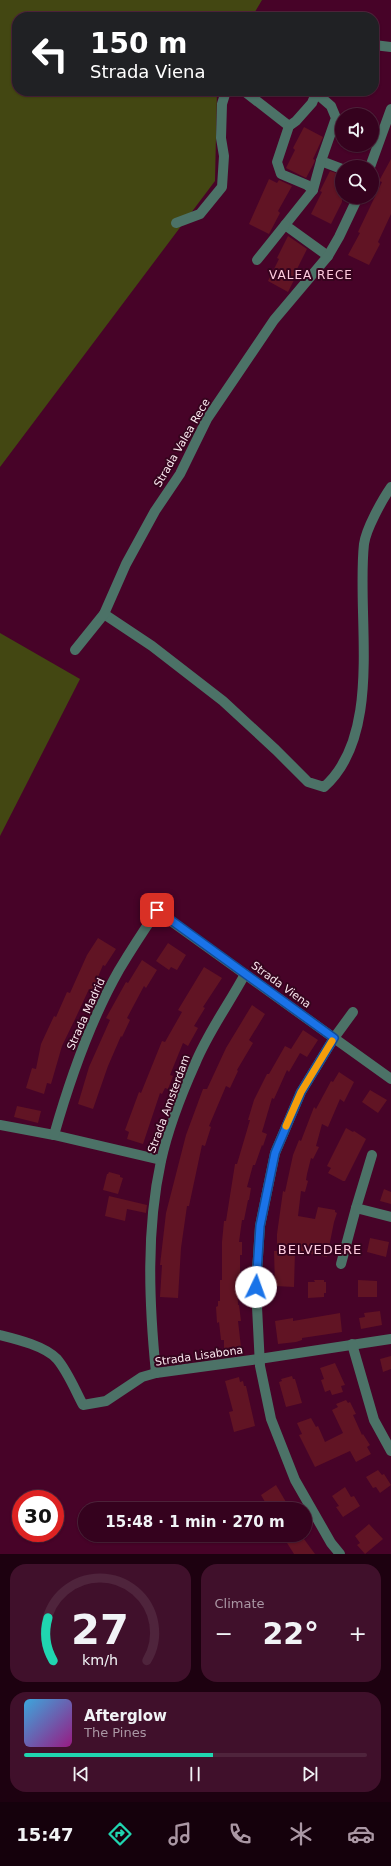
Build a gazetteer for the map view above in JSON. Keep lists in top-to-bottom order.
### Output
{
  "streets": {
    "street": [
      "Strada Valea Rece",
      "Strada Viena",
      "Strada Madrid",
      "Strada Amsterdam",
      "Strada Lisabona"
    ]
  },
  "crossings": [
    ["Strada Viena", "Strada Madrid"],
    ["Strada Viena", "Strada Amsterdam"],
    ["Strada Amsterdam", "Strada Lisabona"]
  ],
  "districts": ["VALEA RECE", "BELVEDERE"],
  "page": {
    "turn": ["150 m", "Strada Viena"],
    "limit": "30",
    "trip": "15:48 · 1 min · 270 m",
    "tile": "Climate",
    "heat": ["−", "22°", "+"],
    "song": ["Afterglow", "The Pines"],
    "tabs": "15:47",
    "gauge": ["27", "km/h"]
  }
}
